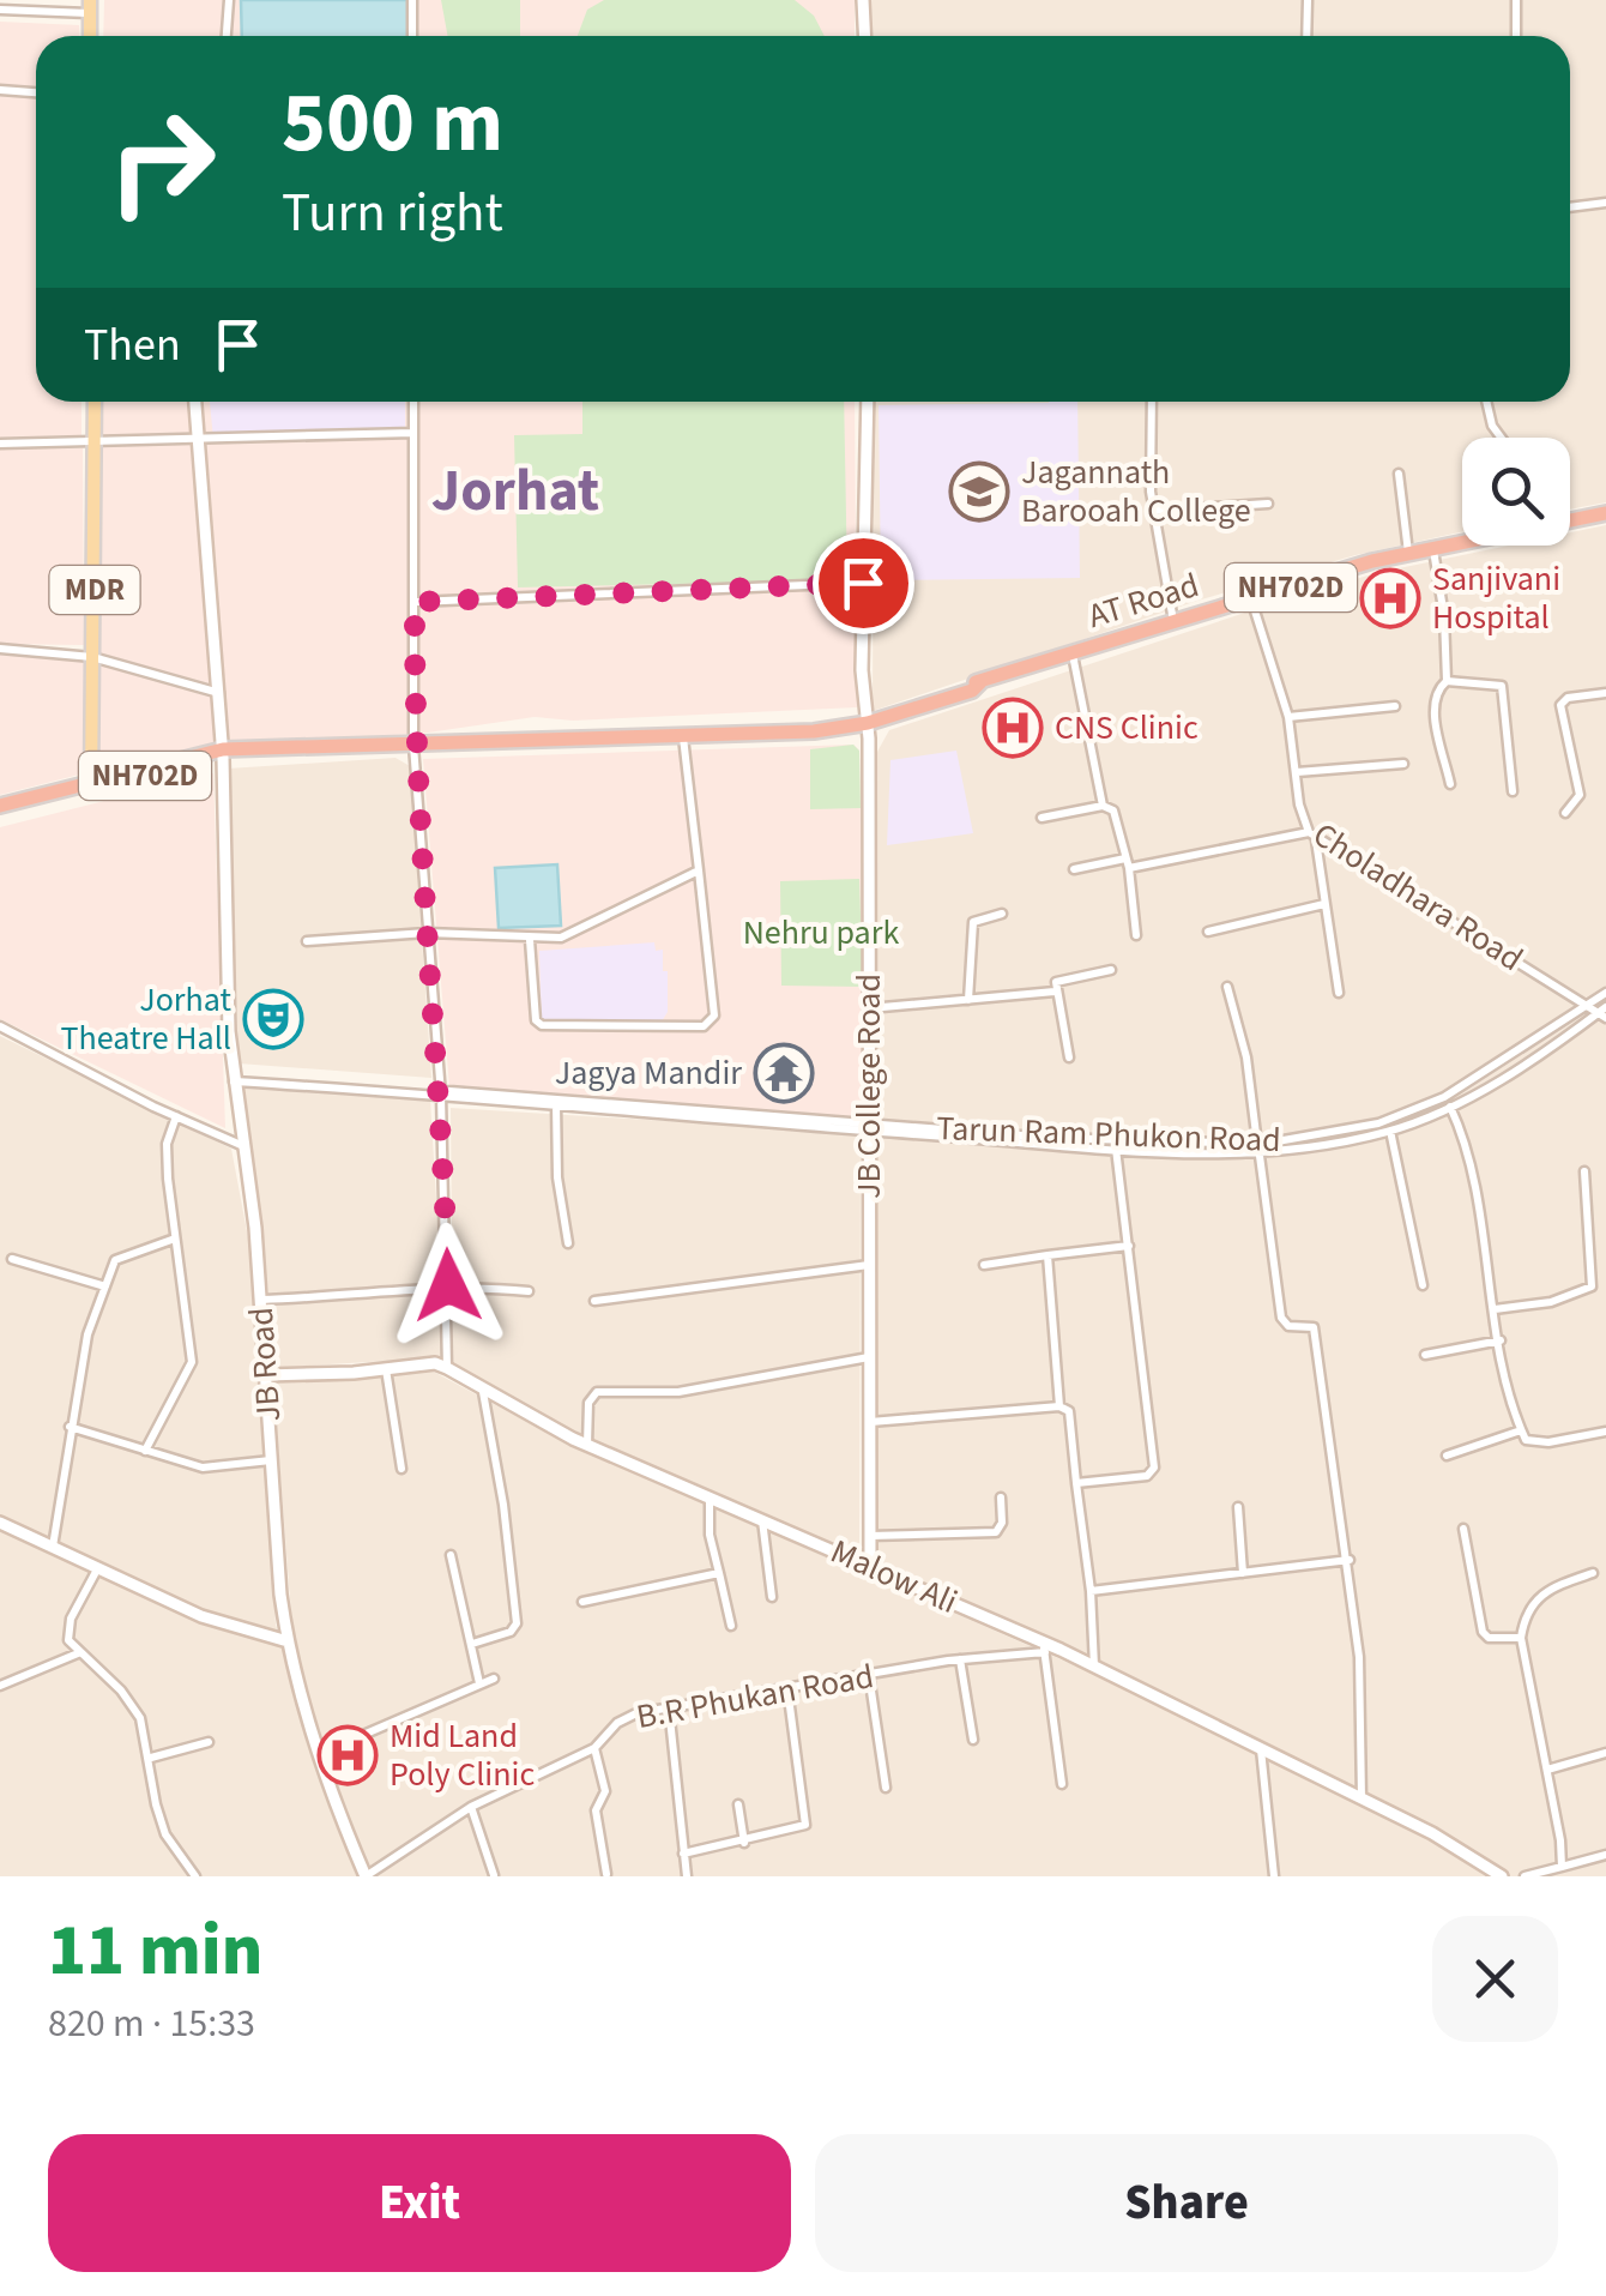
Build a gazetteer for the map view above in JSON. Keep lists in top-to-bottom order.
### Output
{
  "streets": {
    "highway": ["NH702D", "AT Road"],
    "main road": ["MDR"],
    "street": [
      "Choladhara Road",
      "JB College Road",
      "Tarun Ram Phukon Road",
      "JB Road",
      "Malow Ali",
      "B.R Phukan Road"
    ]
  },
  "crossings": [
    ["MDR", "AT Road"],
    ["AT Road", "Choladhara Road"],
    ["AT Road", "JB College Road"],
    ["AT Road", "JB Road"],
    ["Choladhara Road", "Tarun Ram Phukon Road"],
    ["JB College Road", "Tarun Ram Phukon Road"],
    ["JB College Road", "Malow Ali"],
    ["Tarun Ram Phukon Road", "JB Road"],
    ["JB Road", "B.R Phukan Road"],
    ["Malow Ali", "B.R Phukan Road"]
  ],
  "districts": ["Jorhat"],
  "parks": ["Nehru park"],
  "places": {
    "school or university": ["Jagannath Barooah College"],
    "hospital": ["Sanjivani Hospital", "CNS Clinic", "Mid Land Poly Clinic"],
    "theatre": ["Jorhat Theatre Hall"],
    "temple": ["Jagya Mandir"]
  },
  "page": {
    "turn": ["500 m", "Turn right"],
    "then": "Then",
    "heading": ["11 min", "820 m · 15:33"],
    "buttons": ["Exit", "Share"]
  }
}
